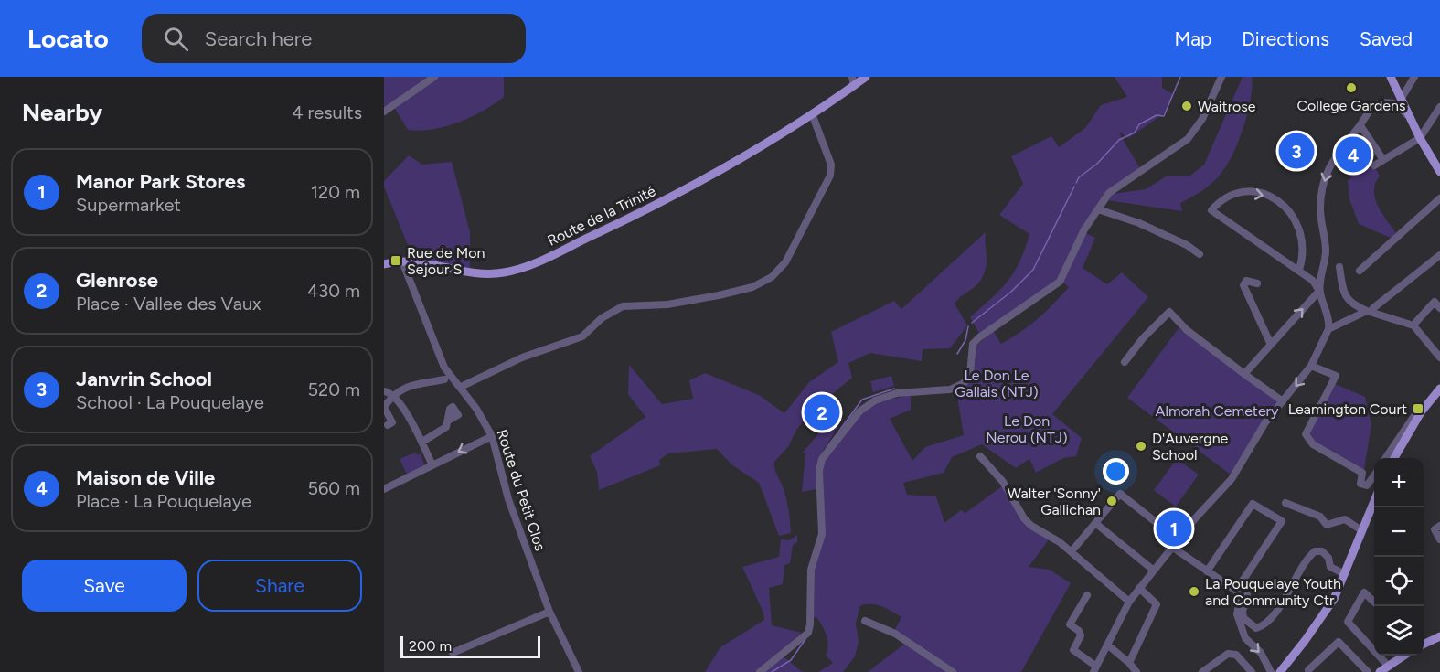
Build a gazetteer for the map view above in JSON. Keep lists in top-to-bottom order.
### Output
{
  "streets": {
    "main road": ["Route de la Trinité"],
    "street": ["Route du Petit Clos"]
  },
  "crossings": [
    ["Route de la Trinité", "Route du Petit Clos"]
  ],
  "parks": ["Le Don Le Gallais (NTJ)", "Almorah Cemetery", "Le Don Nerou (NTJ)"],
  "places": {
    "other": [
      "College Gardens",
      "Waitrose",
      "D'Auvergne School",
      "Walter 'Sonny' Gallichan",
      "La Pouquelaye Youth and Community Ctr"
    ],
    "transit": ["Rue de Mon Sejour S", "Leamington Court"]
  },
  "scale_bar": "200 m",
  "page": {
    "header": "Locato",
    "search": "Search here",
    "nav": ["Map", "Directions", "Saved"],
    "heading": ["Nearby", "4 results"],
    "pins": [
      "3",
      "4",
      "2",
      "1"
    ],
    "list": [
      {
        "mark": "1",
        "name": "Manor Park Stores",
        "note": "Supermarket",
        "value": "120 m"
      },
      {
        "mark": "2",
        "name": "Glenrose",
        "note": "Place · Vallee des Vaux",
        "value": "430 m"
      },
      {
        "mark": "3",
        "name": "Janvrin School",
        "note": "School · La Pouquelaye",
        "value": "520 m"
      },
      {
        "mark": "4",
        "name": "Maison de Ville",
        "note": "Place · La Pouquelaye",
        "value": "560 m"
      }
    ],
    "map_buttons": ["+", "−"],
    "buttons": ["Save", "Share"],
    "scale": "200 m"
  }
}
